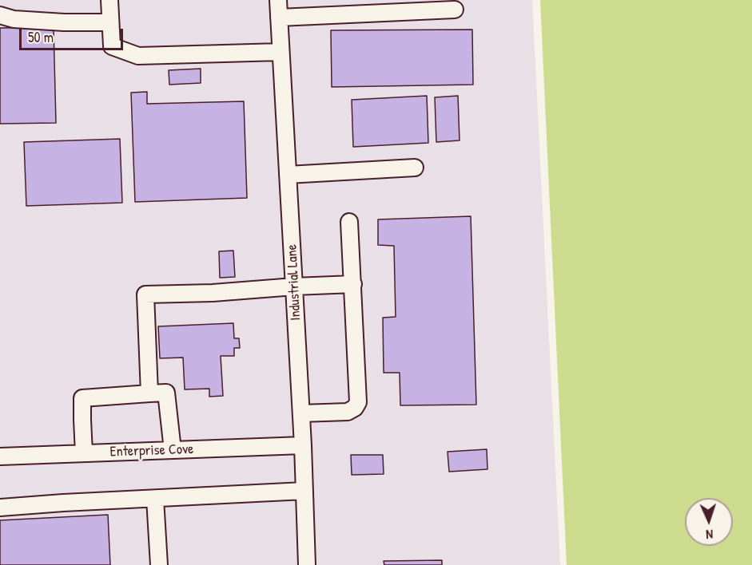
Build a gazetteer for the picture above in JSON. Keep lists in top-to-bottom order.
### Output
{
  "streets": {
    "street": ["Industrial Lane", "Enterprise Cove"]
  },
  "crossings": [
    ["Industrial Lane", "Enterprise Cove"]
  ],
  "scale_bar": "50 m",
  "north": "bottom"
}
